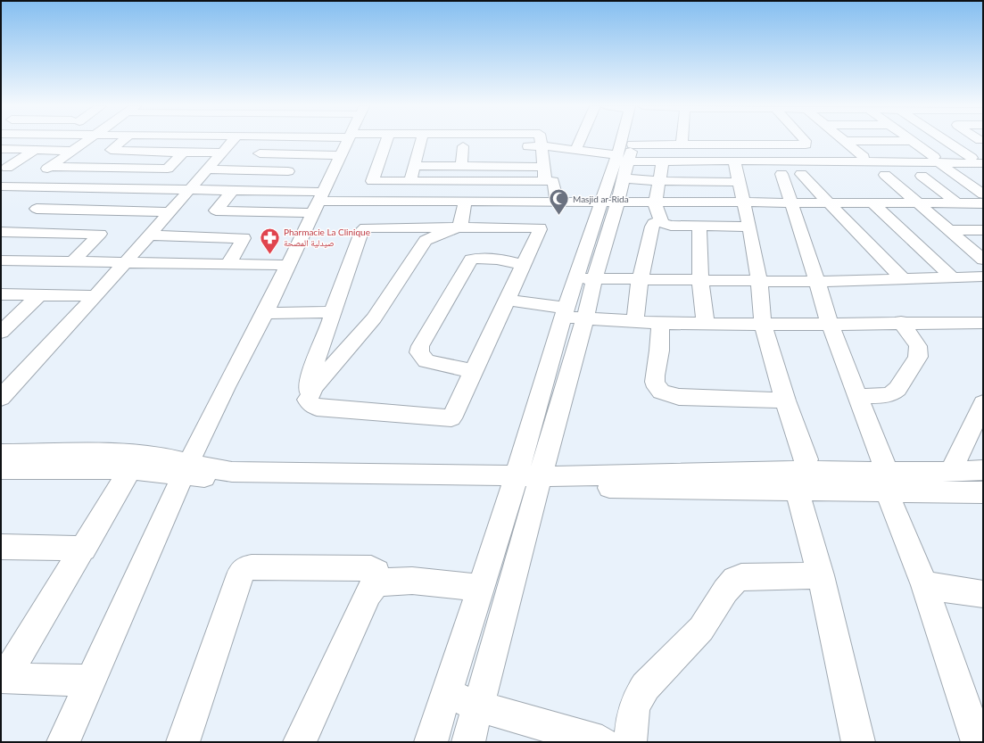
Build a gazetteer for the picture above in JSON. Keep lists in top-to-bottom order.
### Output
{
  "places": {
    "mosque": ["Masjid ar-Rida"],
    "pharmacy": ["Pharmacie La Clinique صيدلية المصحة"]
  }
}
